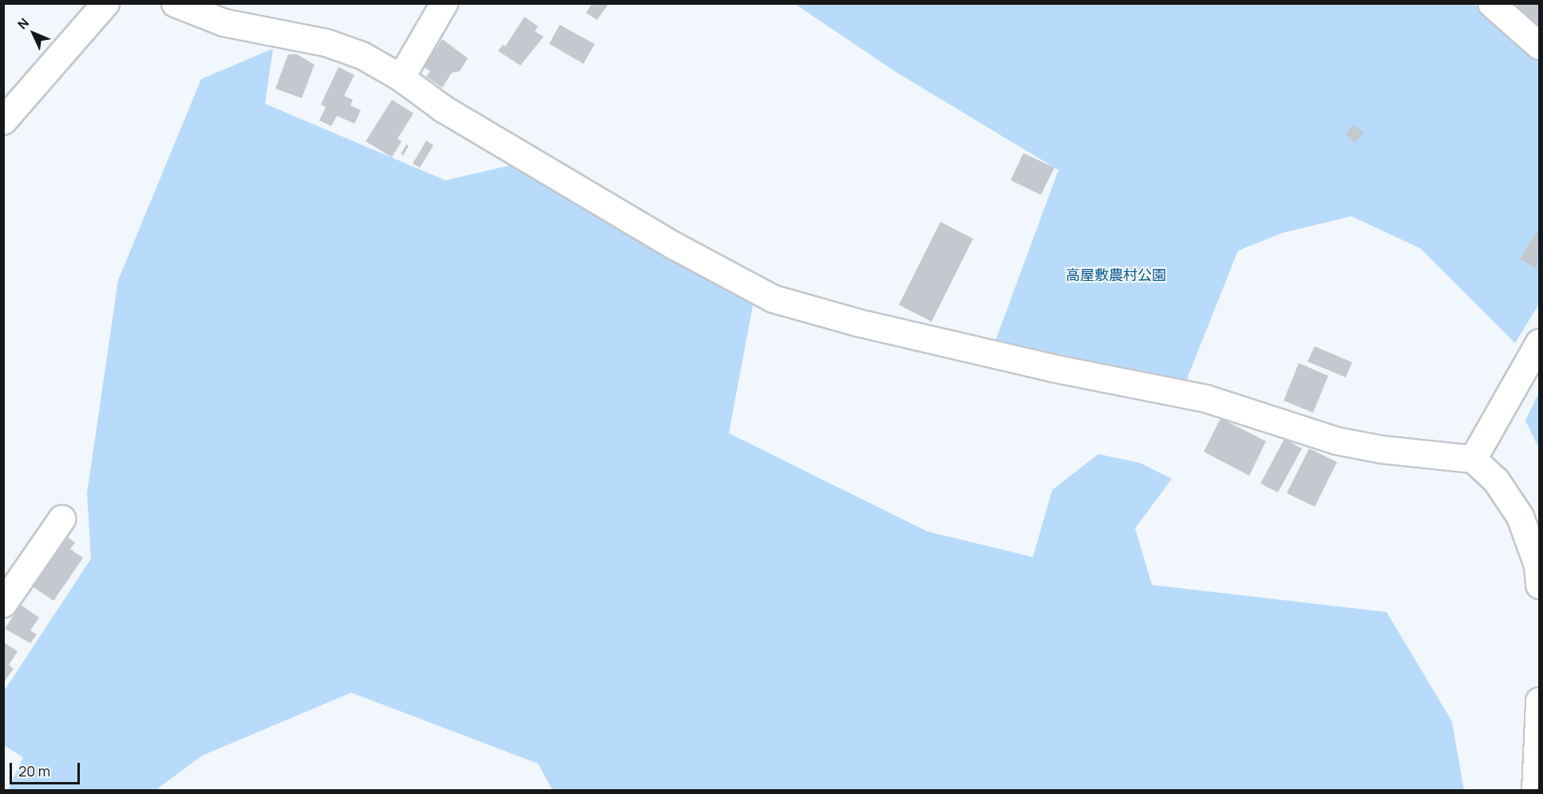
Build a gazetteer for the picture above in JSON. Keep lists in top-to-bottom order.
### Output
{
  "parks": ["高屋敷農村公園"],
  "scale_bar": "20 m",
  "north": "top left"
}
